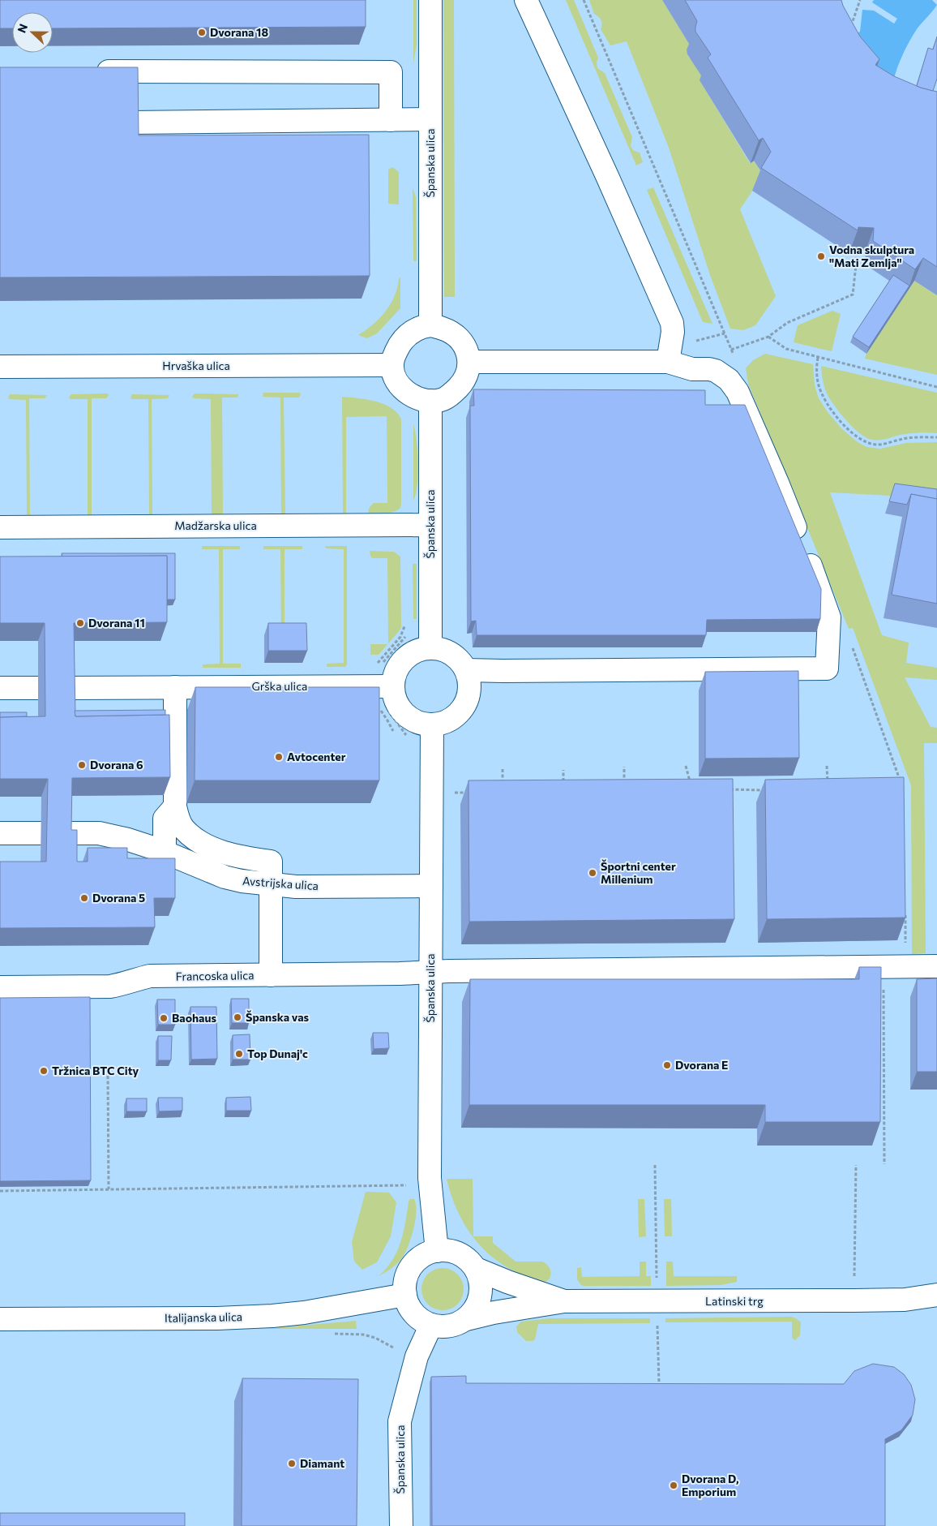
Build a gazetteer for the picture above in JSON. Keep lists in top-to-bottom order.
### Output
{
  "streets": {
    "street": [
      "Španska ulica",
      "Hrvaška ulica",
      "Madžarska ulica",
      "Grška ulica",
      "Avstrijska ulica",
      "Francoska ulica",
      "Latinski trg",
      "Italijanska ulica"
    ]
  },
  "crossings": [
    ["Španska ulica", "Hrvaška ulica"],
    ["Španska ulica", "Madžarska ulica"],
    ["Španska ulica", "Grška ulica"],
    ["Španska ulica", "Avstrijska ulica"],
    ["Španska ulica", "Francoska ulica"],
    ["Španska ulica", "Latinski trg"],
    ["Španska ulica", "Italijanska ulica"],
    ["Latinski trg", "Italijanska ulica"]
  ],
  "places": [
    "Dvorana 18",
    "Vodna skulptura \"Mati Zemlja\"",
    "Dvorana 11",
    "Avtocenter",
    "Dvorana 6",
    "Športni center Millenium",
    "Dvorana 5",
    "Španska vas",
    "Baohaus",
    "Top Dunaj'c",
    "Dvorana E",
    "Tržnica BTC City",
    "Diamant",
    "Dvorana D, Emporium"
  ],
  "north": "left"
}
